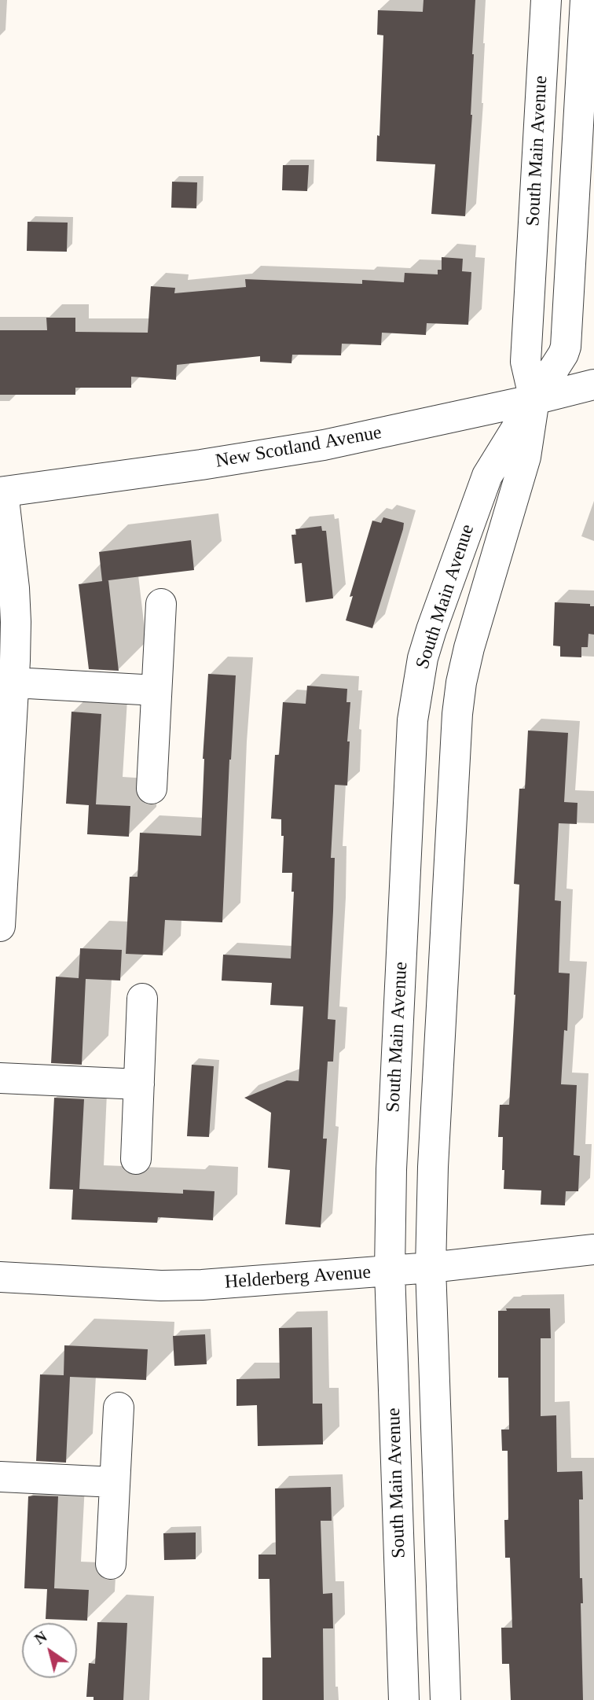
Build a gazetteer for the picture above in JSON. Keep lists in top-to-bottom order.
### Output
{
  "streets": {
    "street": ["South Main Avenue", "New Scotland Avenue", "Helderberg Avenue"]
  },
  "crossings": [
    ["South Main Avenue", "New Scotland Avenue"],
    ["South Main Avenue", "Helderberg Avenue"]
  ],
  "north": "top left"
}
